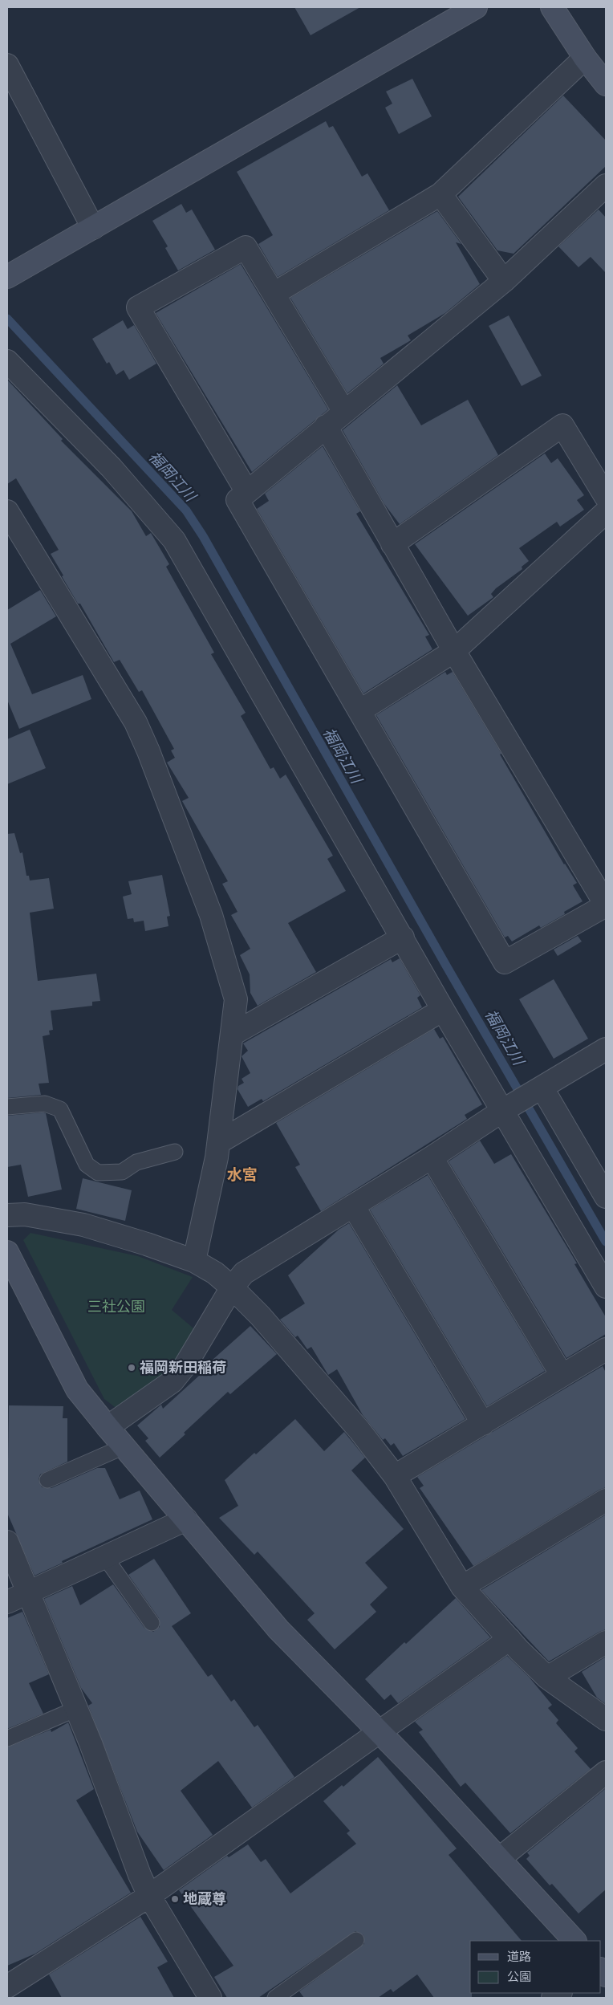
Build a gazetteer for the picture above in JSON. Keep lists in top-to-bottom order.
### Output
{
  "districts": ["水宮"],
  "water": ["福岡江川"],
  "parks": ["三社公園"],
  "places": ["福岡新田稲荷", "地蔵尊"],
  "legend": ["道路", "公園"]
}
